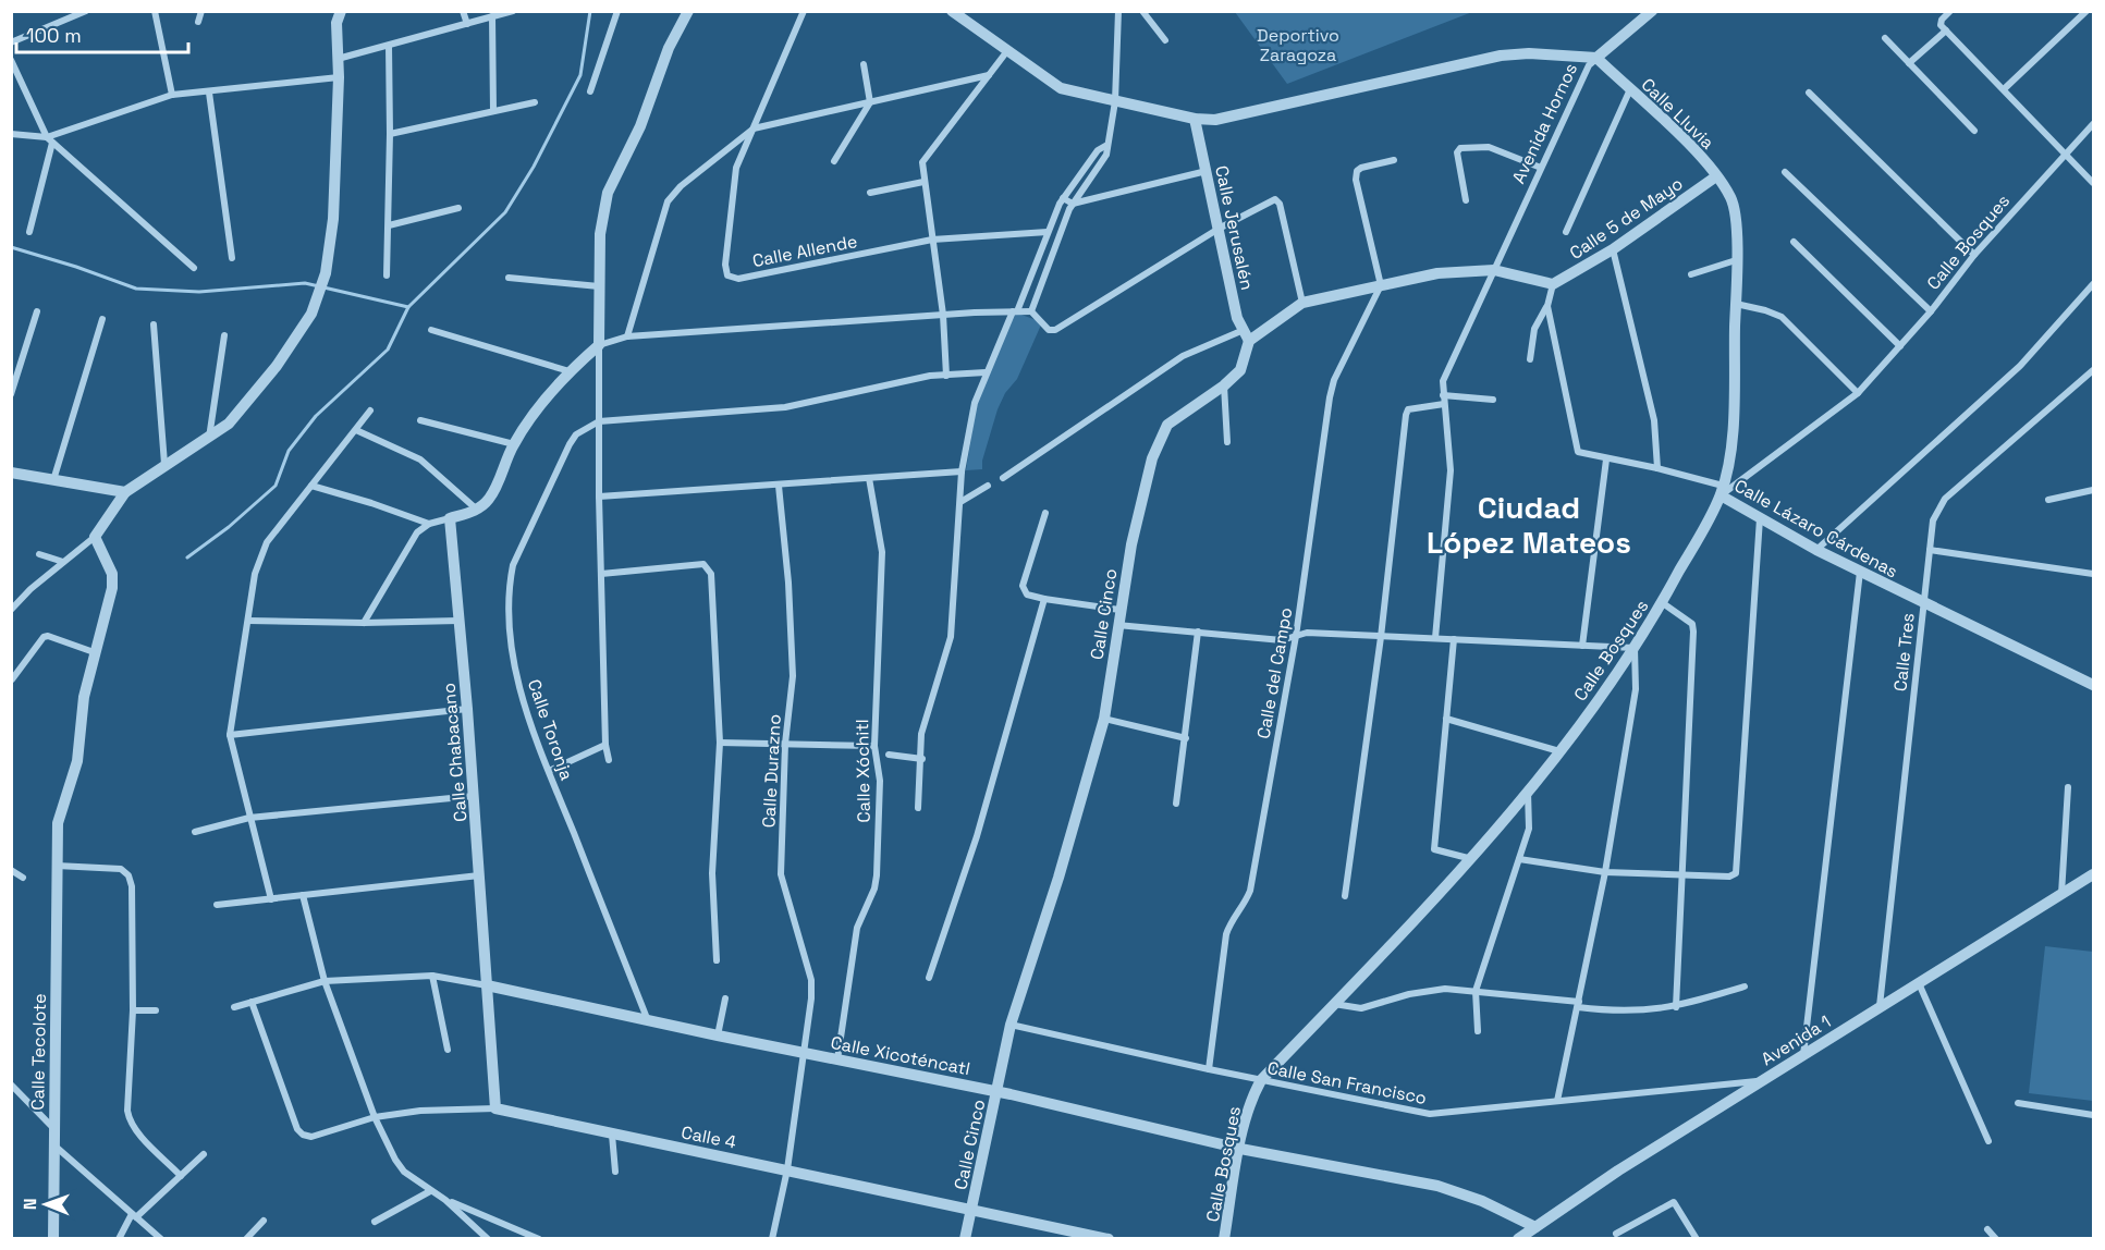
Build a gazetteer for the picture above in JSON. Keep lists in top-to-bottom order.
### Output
{
  "streets": {
    "street": [
      "Calle Lluvia",
      "Avenida Hornos",
      "Calle 5 de Mayo",
      "Calle Jerusalén",
      "Calle Bosques",
      "Calle Allende",
      "Calle Lázaro Cárdenas",
      "Calle Cinco",
      "Calle Tres",
      "Calle del Campo",
      "Calle Toronja",
      "Calle Chabacano",
      "Calle Durazno",
      "Calle Xóchitl",
      "Avenida 1",
      "Calle Tecolote",
      "Calle Xicoténcatl",
      "Calle San Francisco",
      "Calle 4"
    ]
  },
  "crossings": [
    ["Calle Lluvia", "Avenida Hornos"],
    ["Calle Lluvia", "Calle 5 de Mayo"],
    ["Calle Lluvia", "Calle Lázaro Cárdenas"],
    ["Calle Jerusalén", "Calle Cinco"],
    ["Calle Bosques", "Calle Lázaro Cárdenas"],
    ["Calle Bosques", "Calle Xicoténcatl"],
    ["Calle Bosques", "Calle San Francisco"],
    ["Calle Lázaro Cárdenas", "Calle Tres"],
    ["Calle Cinco", "Calle Xicoténcatl"],
    ["Calle Cinco", "Calle San Francisco"],
    ["Calle Cinco", "Calle 4"],
    ["Calle Tres", "Avenida 1"],
    ["Calle del Campo", "Calle San Francisco"],
    ["Calle Toronja", "Calle Xicoténcatl"],
    ["Calle Chabacano", "Calle Xicoténcatl"],
    ["Calle Chabacano", "Calle 4"],
    ["Calle Durazno", "Calle Xicoténcatl"],
    ["Calle Durazno", "Calle 4"],
    ["Calle Xóchitl", "Calle Xicoténcatl"],
    ["Avenida 1", "Calle Xicoténcatl"],
    ["Avenida 1", "Calle San Francisco"],
    ["Calle Xicoténcatl", "Calle 4"]
  ],
  "districts": ["Ciudad López Mateos"],
  "parks": ["Deportivo Zaragoza"],
  "scale_bar": "100 m",
  "north": "left"
}
